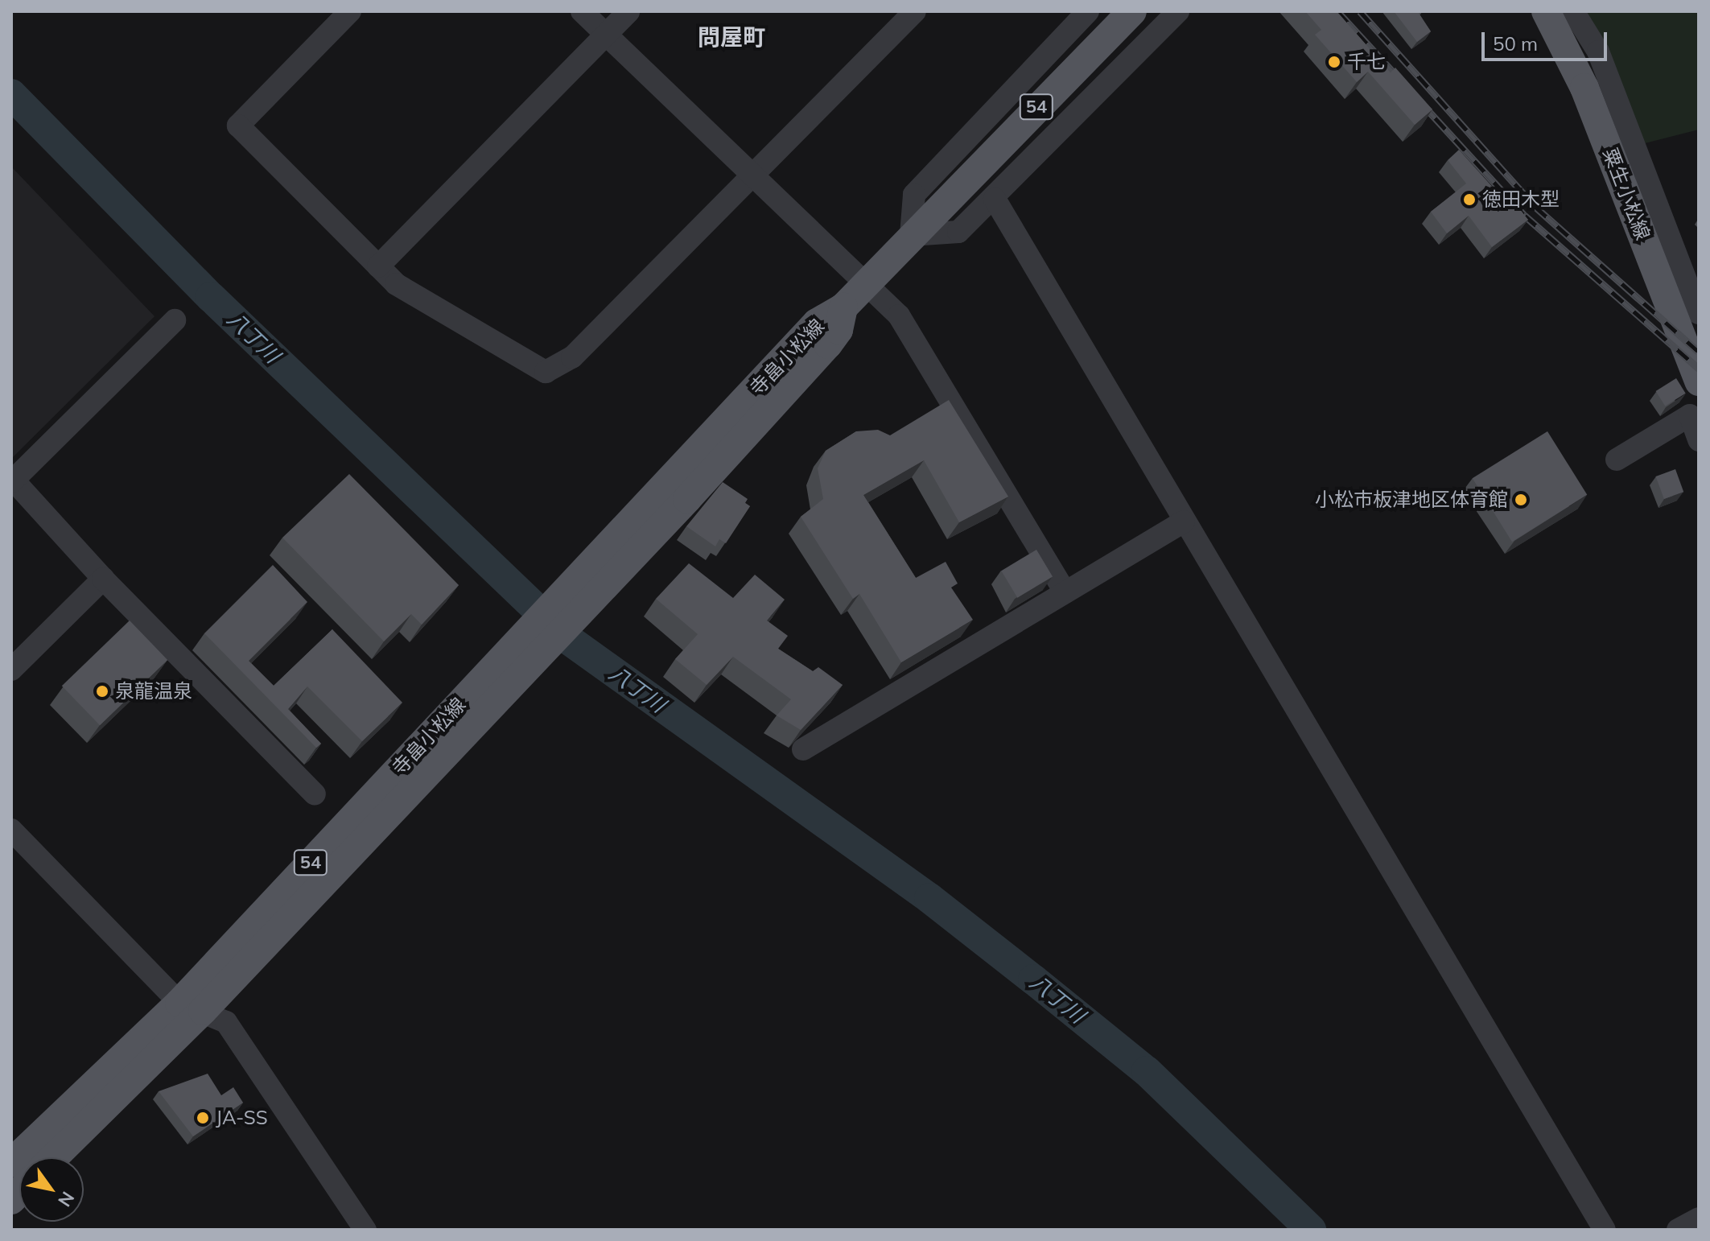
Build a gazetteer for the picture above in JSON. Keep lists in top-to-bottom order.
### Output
{
  "streets": {
    "main road": ["54", "粟生小松線", "寺畠小松線"]
  },
  "districts": ["問屋町"],
  "water": ["八丁川"],
  "places": [
    "千七",
    "徳田木型",
    "小松市板津地区体育館",
    "泉龍温泉",
    "JA-SS"
  ],
  "scale_bar": "50 m",
  "north": "bottom right"
}
